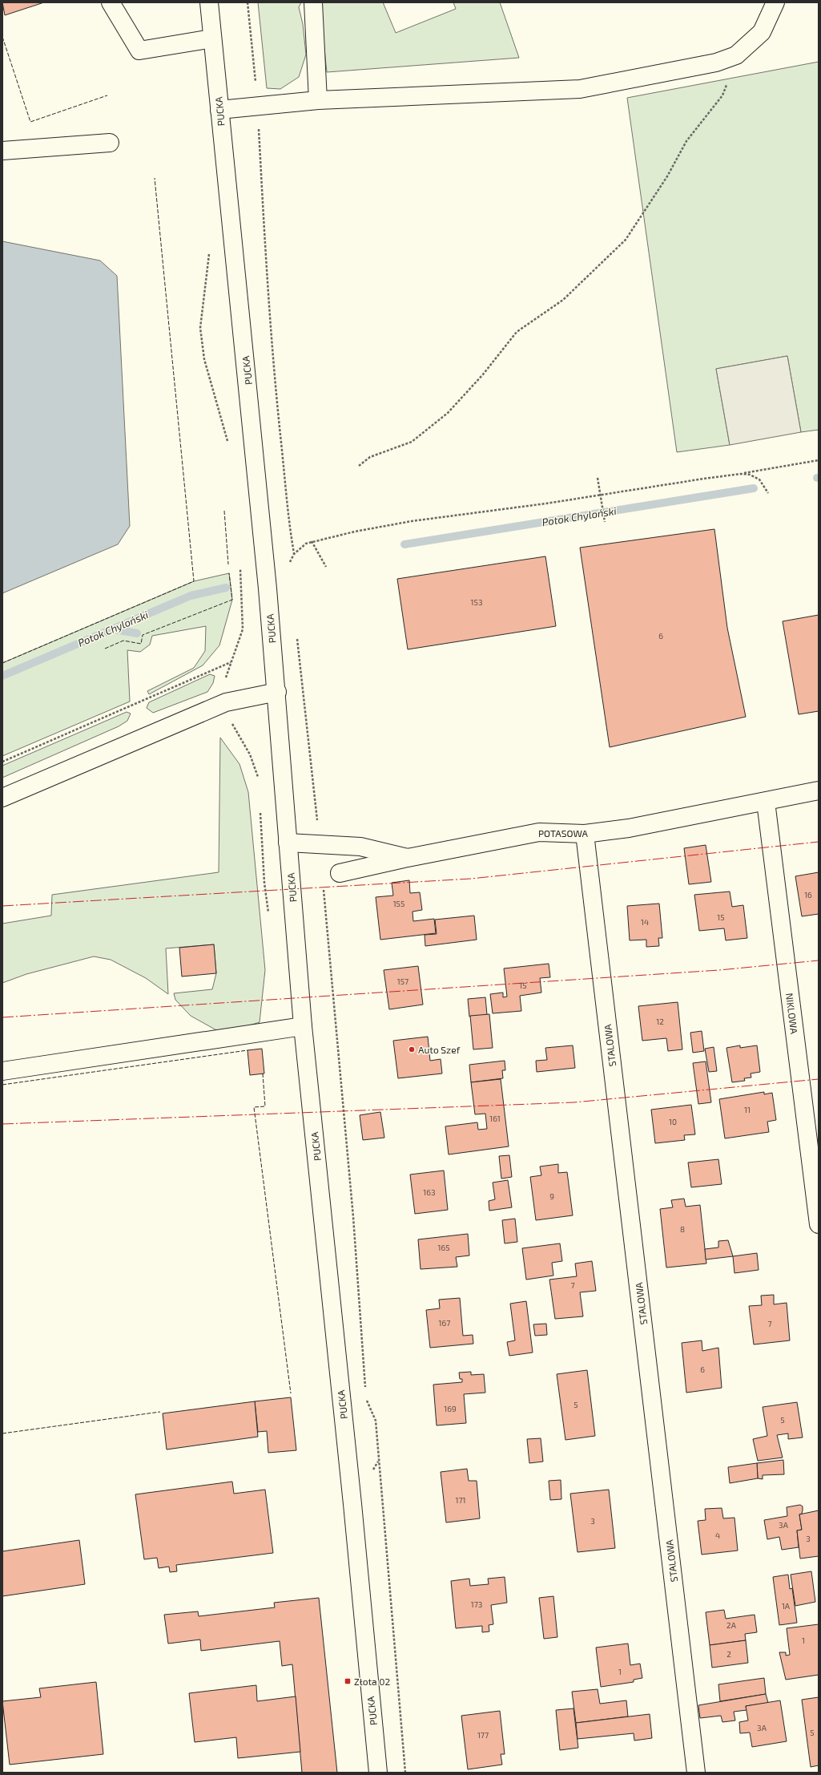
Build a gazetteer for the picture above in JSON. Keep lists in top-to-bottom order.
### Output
{
  "streets": {
    "street": [
      "PUCKA",
      "POTASOWA",
      "NIKLOWA",
      "STALOWA"
    ]
  },
  "crossings": [
    ["PUCKA", "POTASOWA"],
    ["POTASOWA", "NIKLOWA"],
    ["POTASOWA", "STALOWA"]
  ],
  "water": ["Potok Chyloński"],
  "places": {
    "other": ["Auto Szef"],
    "transit": ["Złota 02"]
  },
  "house_numbers": [
    "153",
    "6",
    "16",
    "155",
    "15",
    "14",
    "157",
    "15",
    "12",
    "11",
    "161",
    "10",
    "163",
    "9",
    "8",
    "165",
    "7",
    "167",
    "7",
    "6",
    "5",
    "169",
    "5",
    "171",
    "3",
    "3A",
    "4",
    "3",
    "173",
    "1A",
    "2A",
    "1",
    "2",
    "1",
    "3A",
    "5",
    "177"
  ]
}
